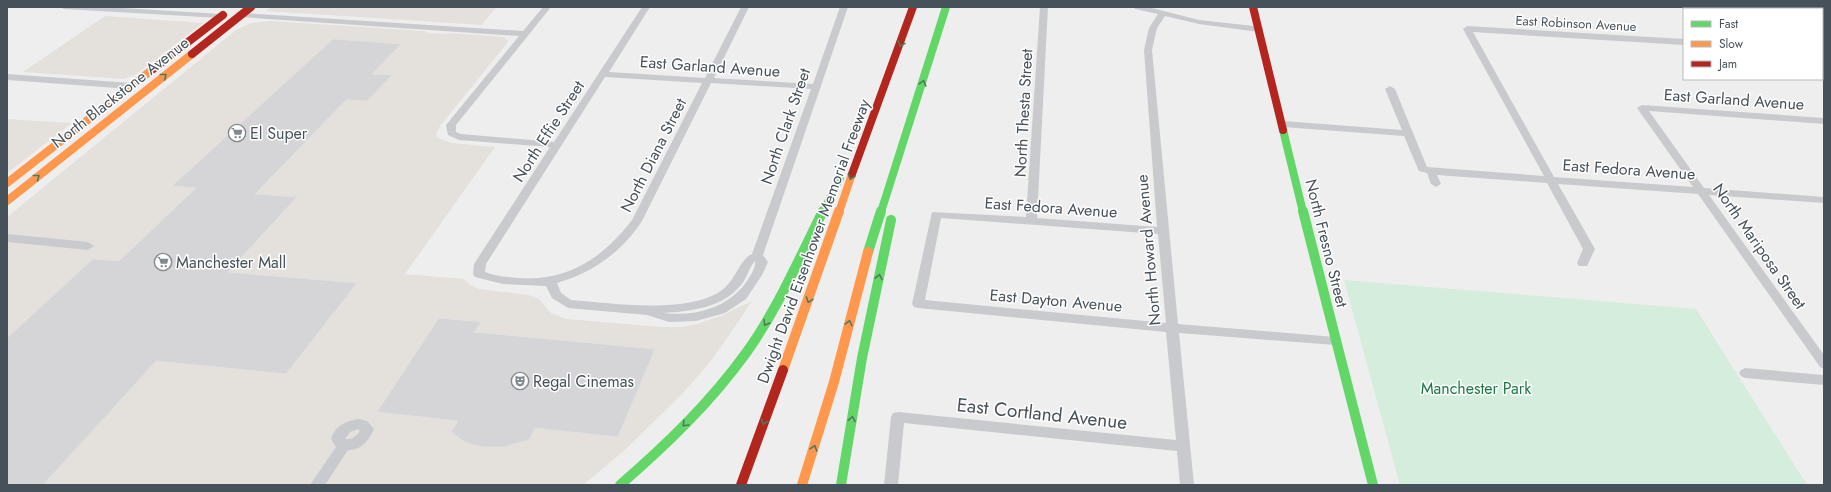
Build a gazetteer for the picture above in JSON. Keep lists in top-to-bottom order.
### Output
{
  "streets": {
    "main road": ["North Blackstone Avenue", "Dwight David Eisenhower Memorial Freeway", "North Fresno Street"],
    "street": [
      "East Robinson Avenue",
      "East Garland Avenue",
      "North Thesta Street",
      "North Clark Street",
      "North Effie Street",
      "North Diana Street",
      "East Fedora Avenue",
      "North Mariposa Street",
      "North Howard Avenue",
      "East Dayton Avenue",
      "East Cortland Avenue"
    ]
  },
  "crossings": [
    ["East Robinson Avenue", "East Fedora Avenue"],
    ["East Garland Avenue", "North Clark Street"],
    ["East Garland Avenue", "North Effie Street"],
    ["East Garland Avenue", "North Diana Street"],
    ["East Garland Avenue", "North Mariposa Street"],
    ["North Thesta Street", "East Fedora Avenue"],
    ["North Effie Street", "North Diana Street"],
    ["East Fedora Avenue", "North Mariposa Street"],
    ["East Fedora Avenue", "North Howard Avenue"],
    ["East Fedora Avenue", "East Dayton Avenue"],
    ["North Fresno Street", "East Dayton Avenue"],
    ["North Howard Avenue", "East Dayton Avenue"],
    ["North Howard Avenue", "East Cortland Avenue"]
  ],
  "parks": ["Manchester Park"],
  "places": {
    "supermarket": ["El Super", "Manchester Mall"],
    "theatre": ["Regal Cinemas"]
  },
  "legend": ["Fast", "Slow", "Jam"]
}
